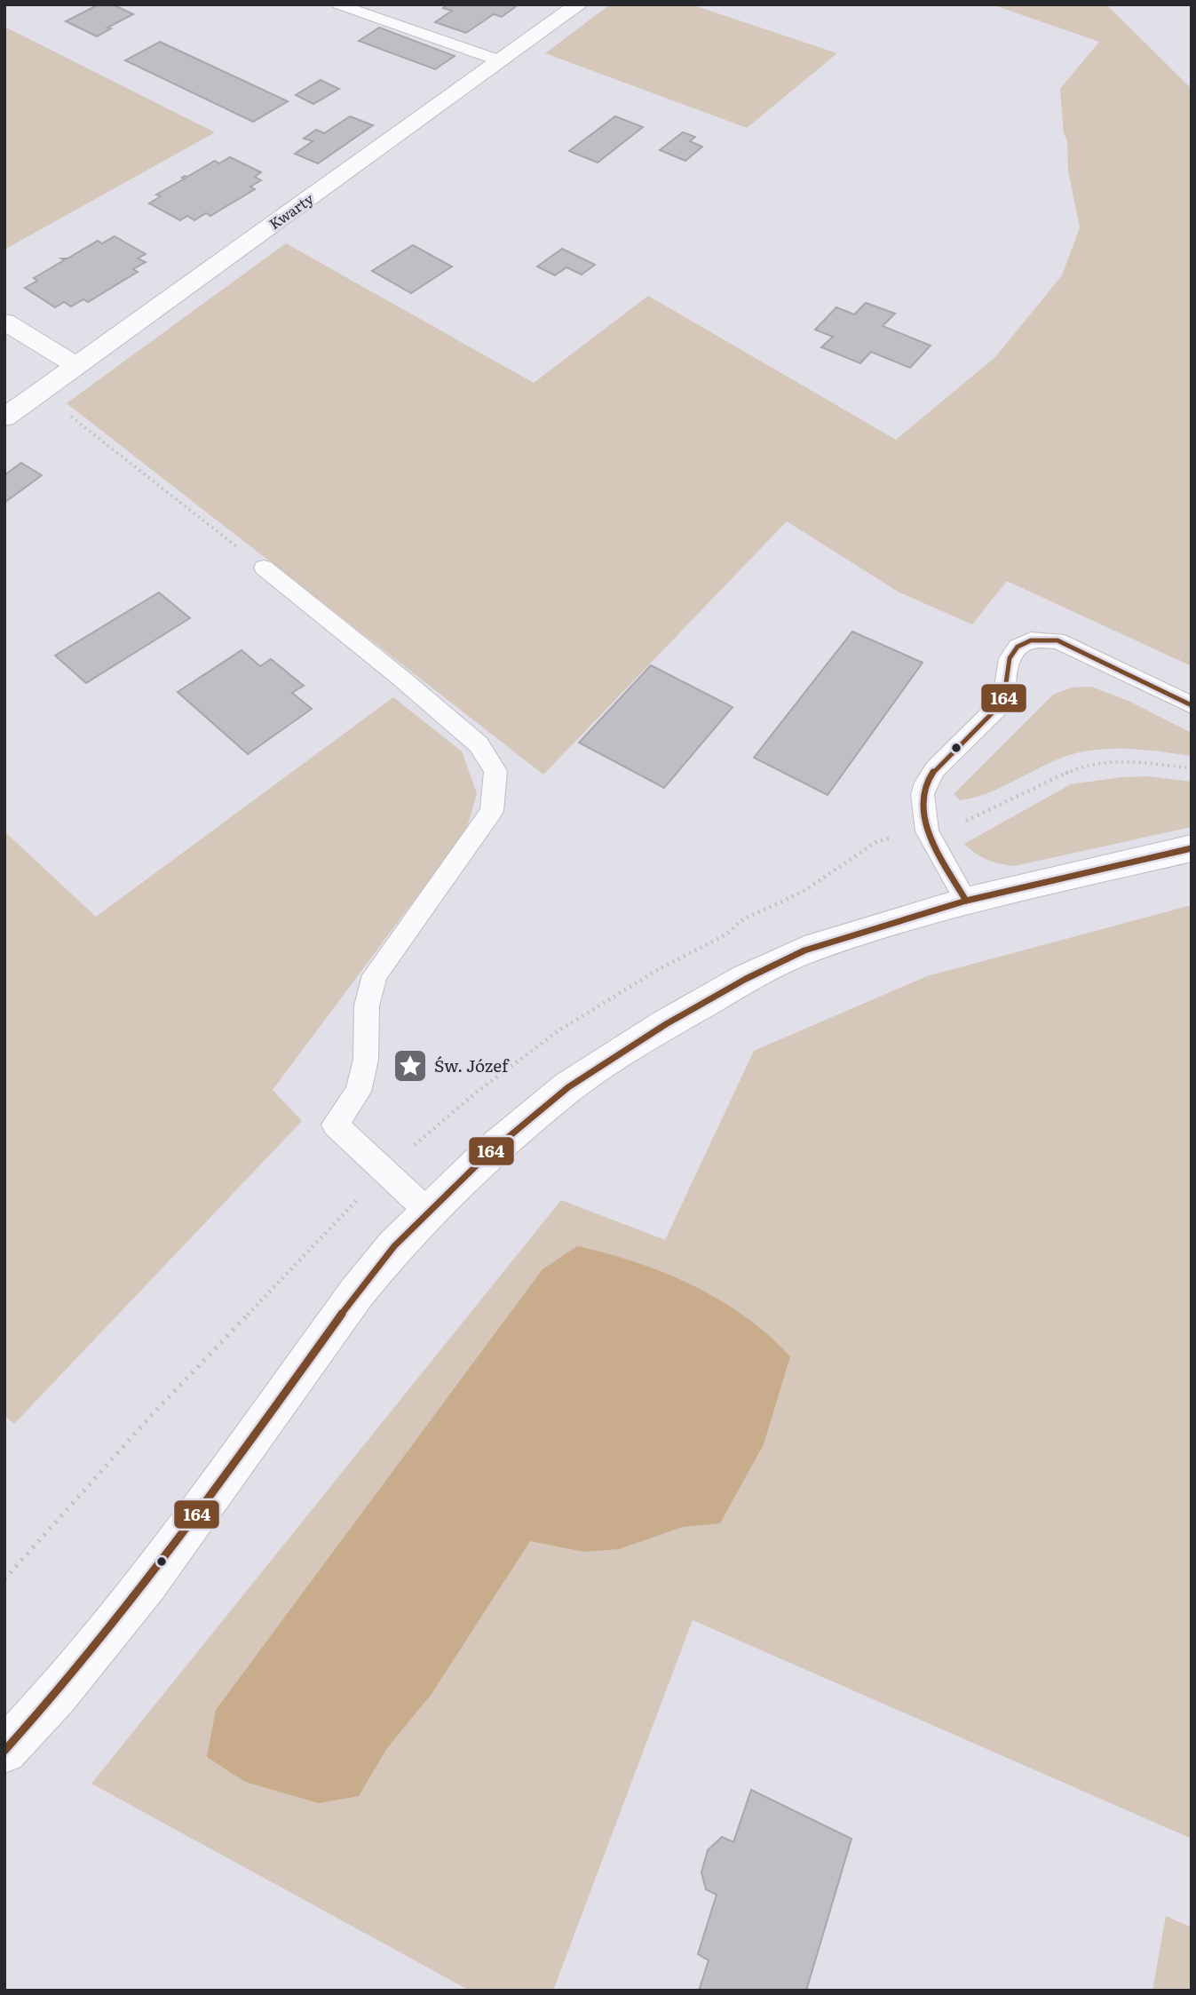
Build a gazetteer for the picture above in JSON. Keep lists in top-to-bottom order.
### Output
{
  "streets": {
    "street": ["Kwarty"]
  },
  "places": {
    "place": ["Św. Józef"]
  },
  "lines": ["transit line 164"]
}
